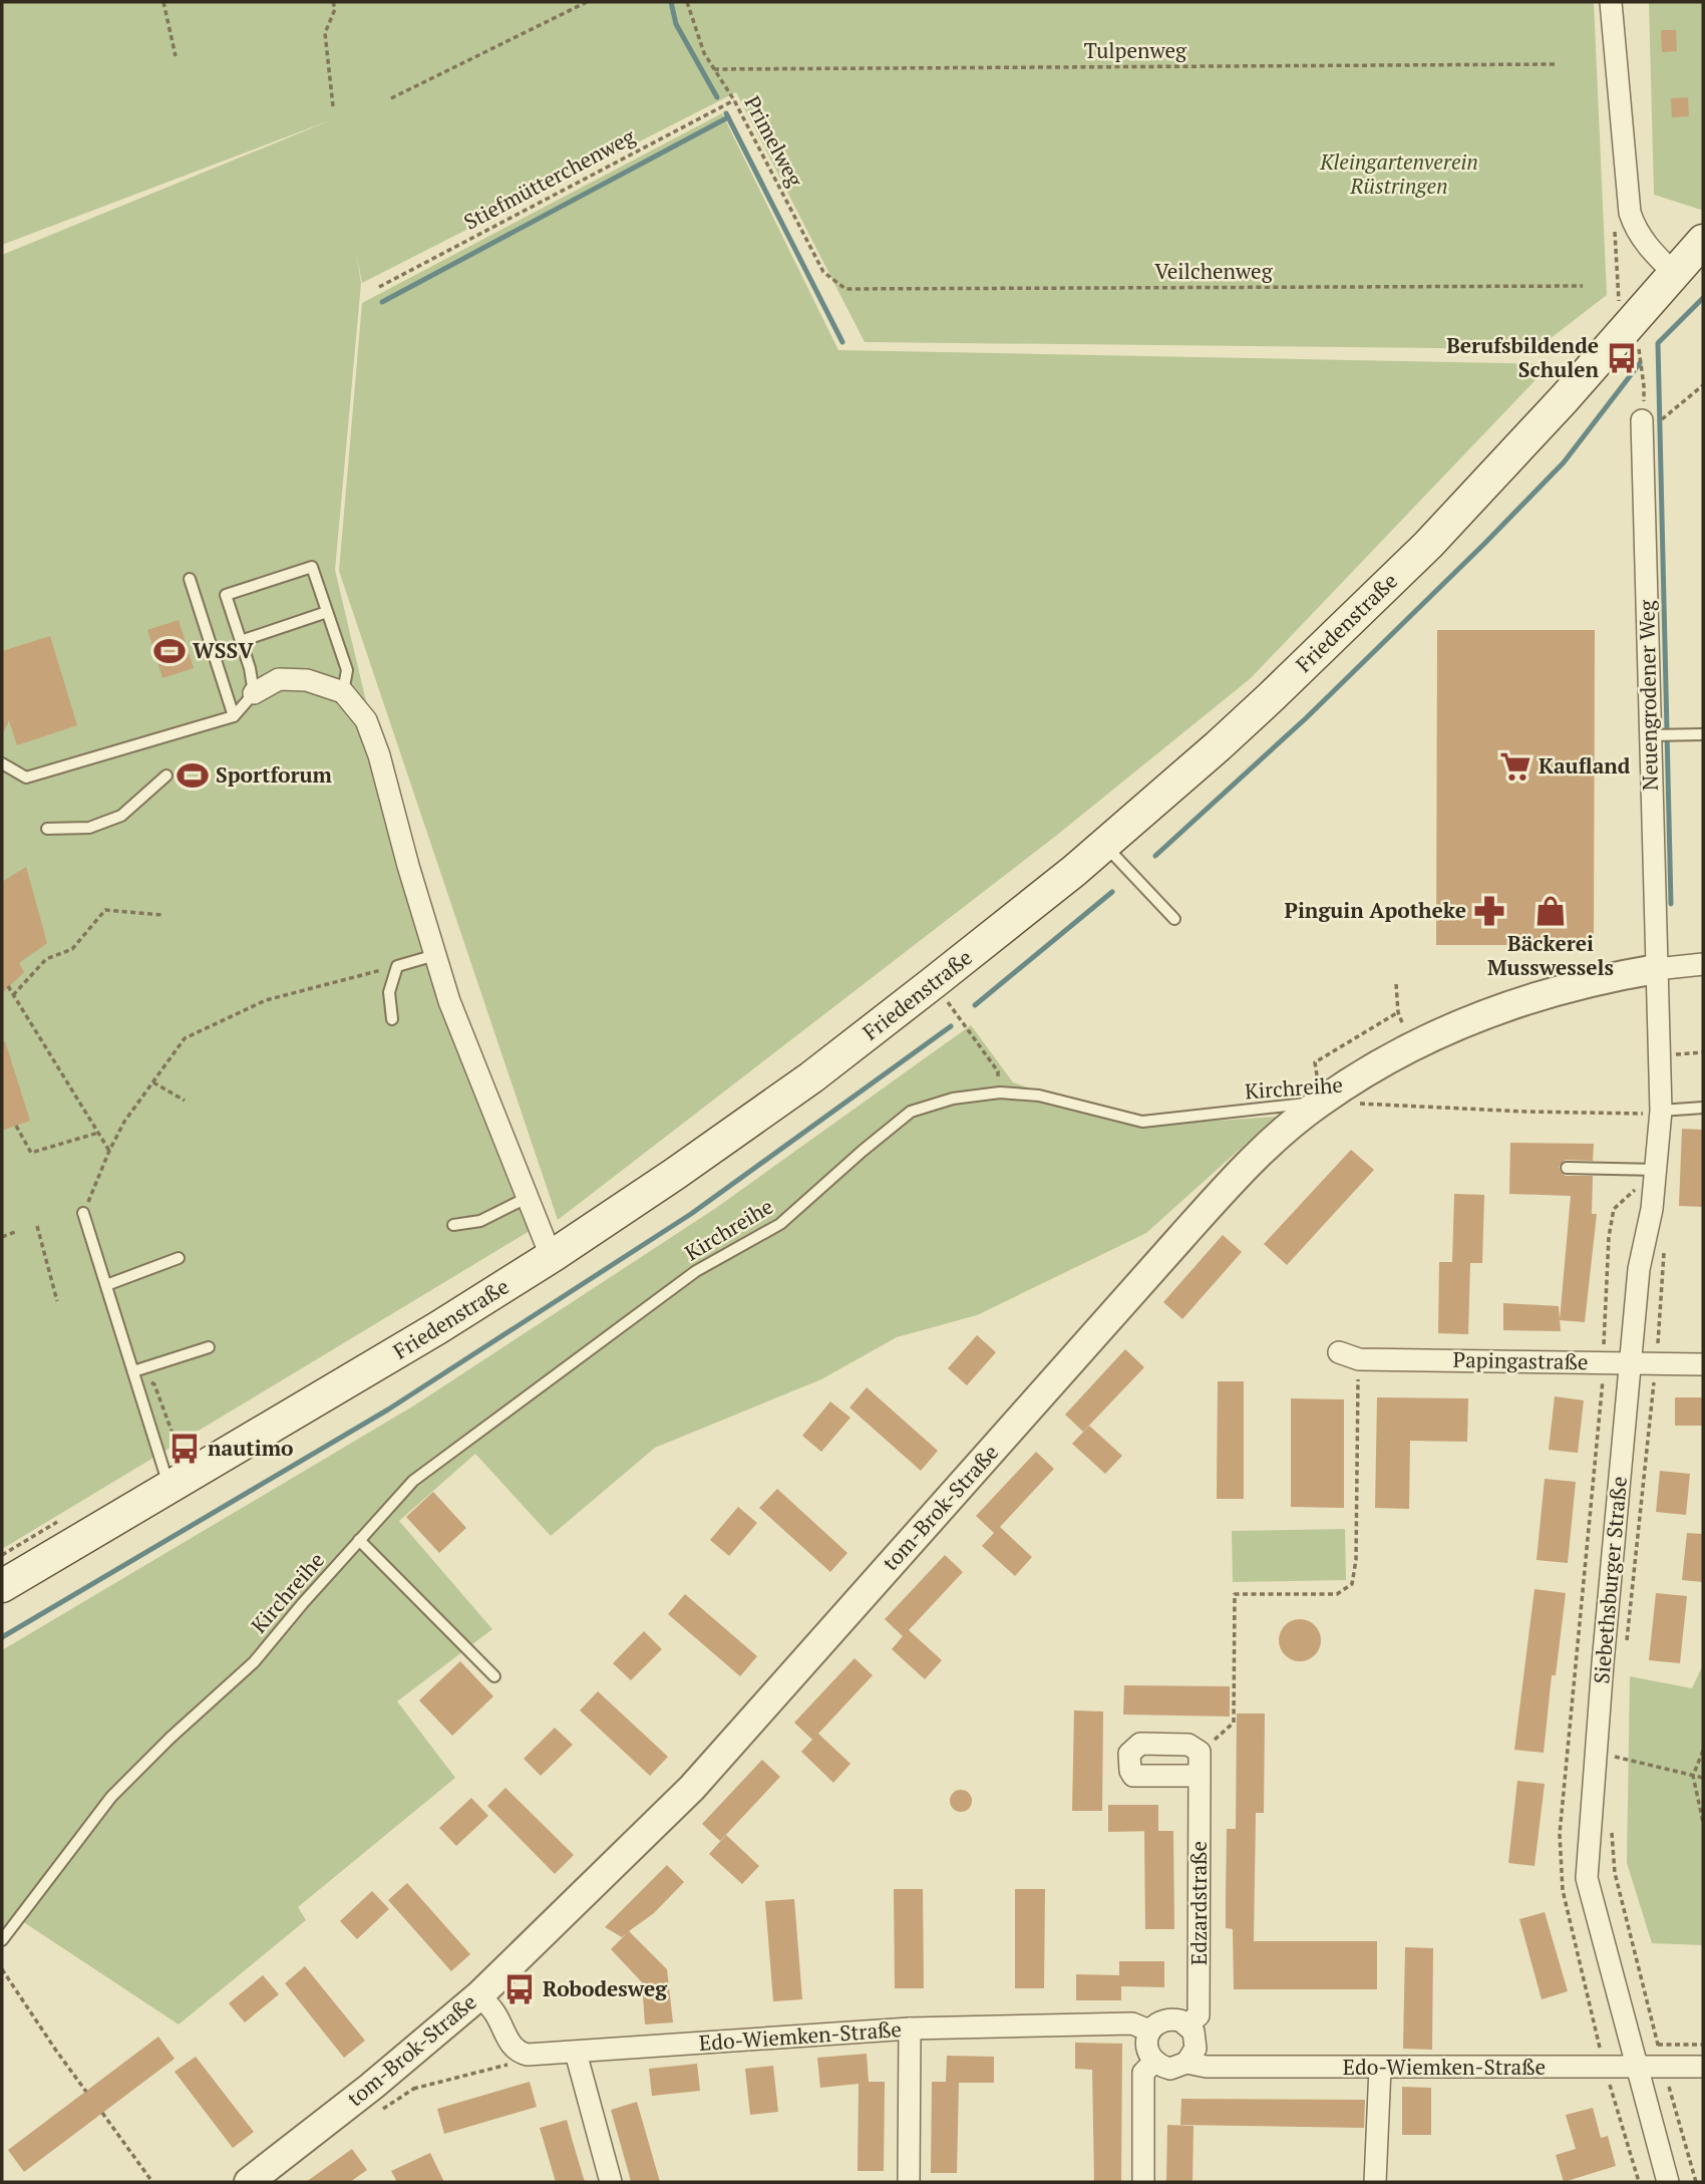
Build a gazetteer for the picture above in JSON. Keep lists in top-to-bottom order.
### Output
{
  "streets": {
    "main road": ["Friedenstraße"],
    "street": [
      "Neuengrodener Weg",
      "Papingastraße",
      "tom-Brok-Straße",
      "Siebethsburger Straße",
      "Edzardstraße",
      "Edo-Wiemken-Straße"
    ],
    "lane": ["Kirchreihe"],
    "path": [
      "Tulpenweg",
      "Primelweg",
      "Stiefmütterchenweg",
      "Veilchenweg"
    ]
  },
  "crossings": [
    ["Tulpenweg", "Primelweg"],
    ["Primelweg", "Stiefmütterchenweg"],
    ["Primelweg", "Veilchenweg"],
    ["Neuengrodener Weg", "tom-Brok-Straße"],
    ["Neuengrodener Weg", "Siebethsburger Straße"],
    ["Kirchreihe", "tom-Brok-Straße"],
    ["Kirchreihe", "Siebethsburger Straße"],
    ["Papingastraße", "Siebethsburger Straße"],
    ["tom-Brok-Straße", "Siebethsburger Straße"],
    ["Siebethsburger Straße", "Edo-Wiemken-Straße"],
    ["Edzardstraße", "Edo-Wiemken-Straße"]
  ],
  "parks": ["Kleingartenverein Rüstringen"],
  "places": {
    "bus stop": ["Berufsbildende Schulen", "nautimo", "Robodesweg"],
    "sports": ["WSSV", "Sportforum"],
    "supermarket": ["Kaufland"],
    "pharmacy": ["Pinguin Apotheke"],
    "shop": ["Bäckerei Musswessels"]
  }
}
